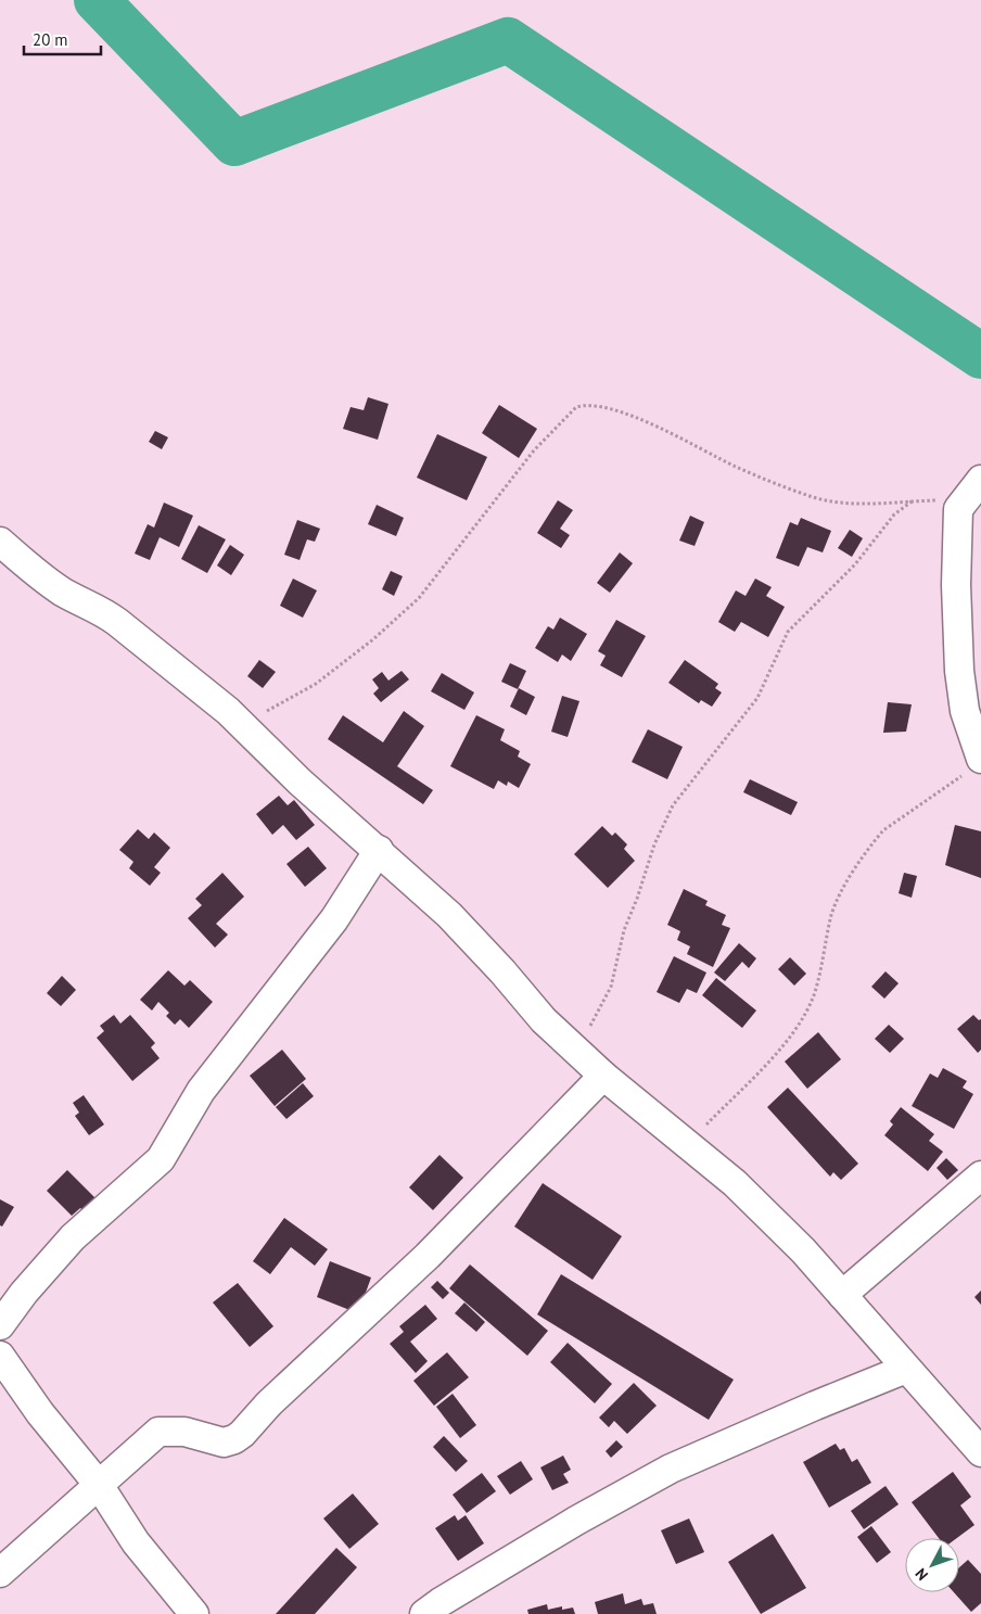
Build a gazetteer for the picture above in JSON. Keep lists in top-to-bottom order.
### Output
{
  "scale_bar": "20 m",
  "north": "bottom left"
}
